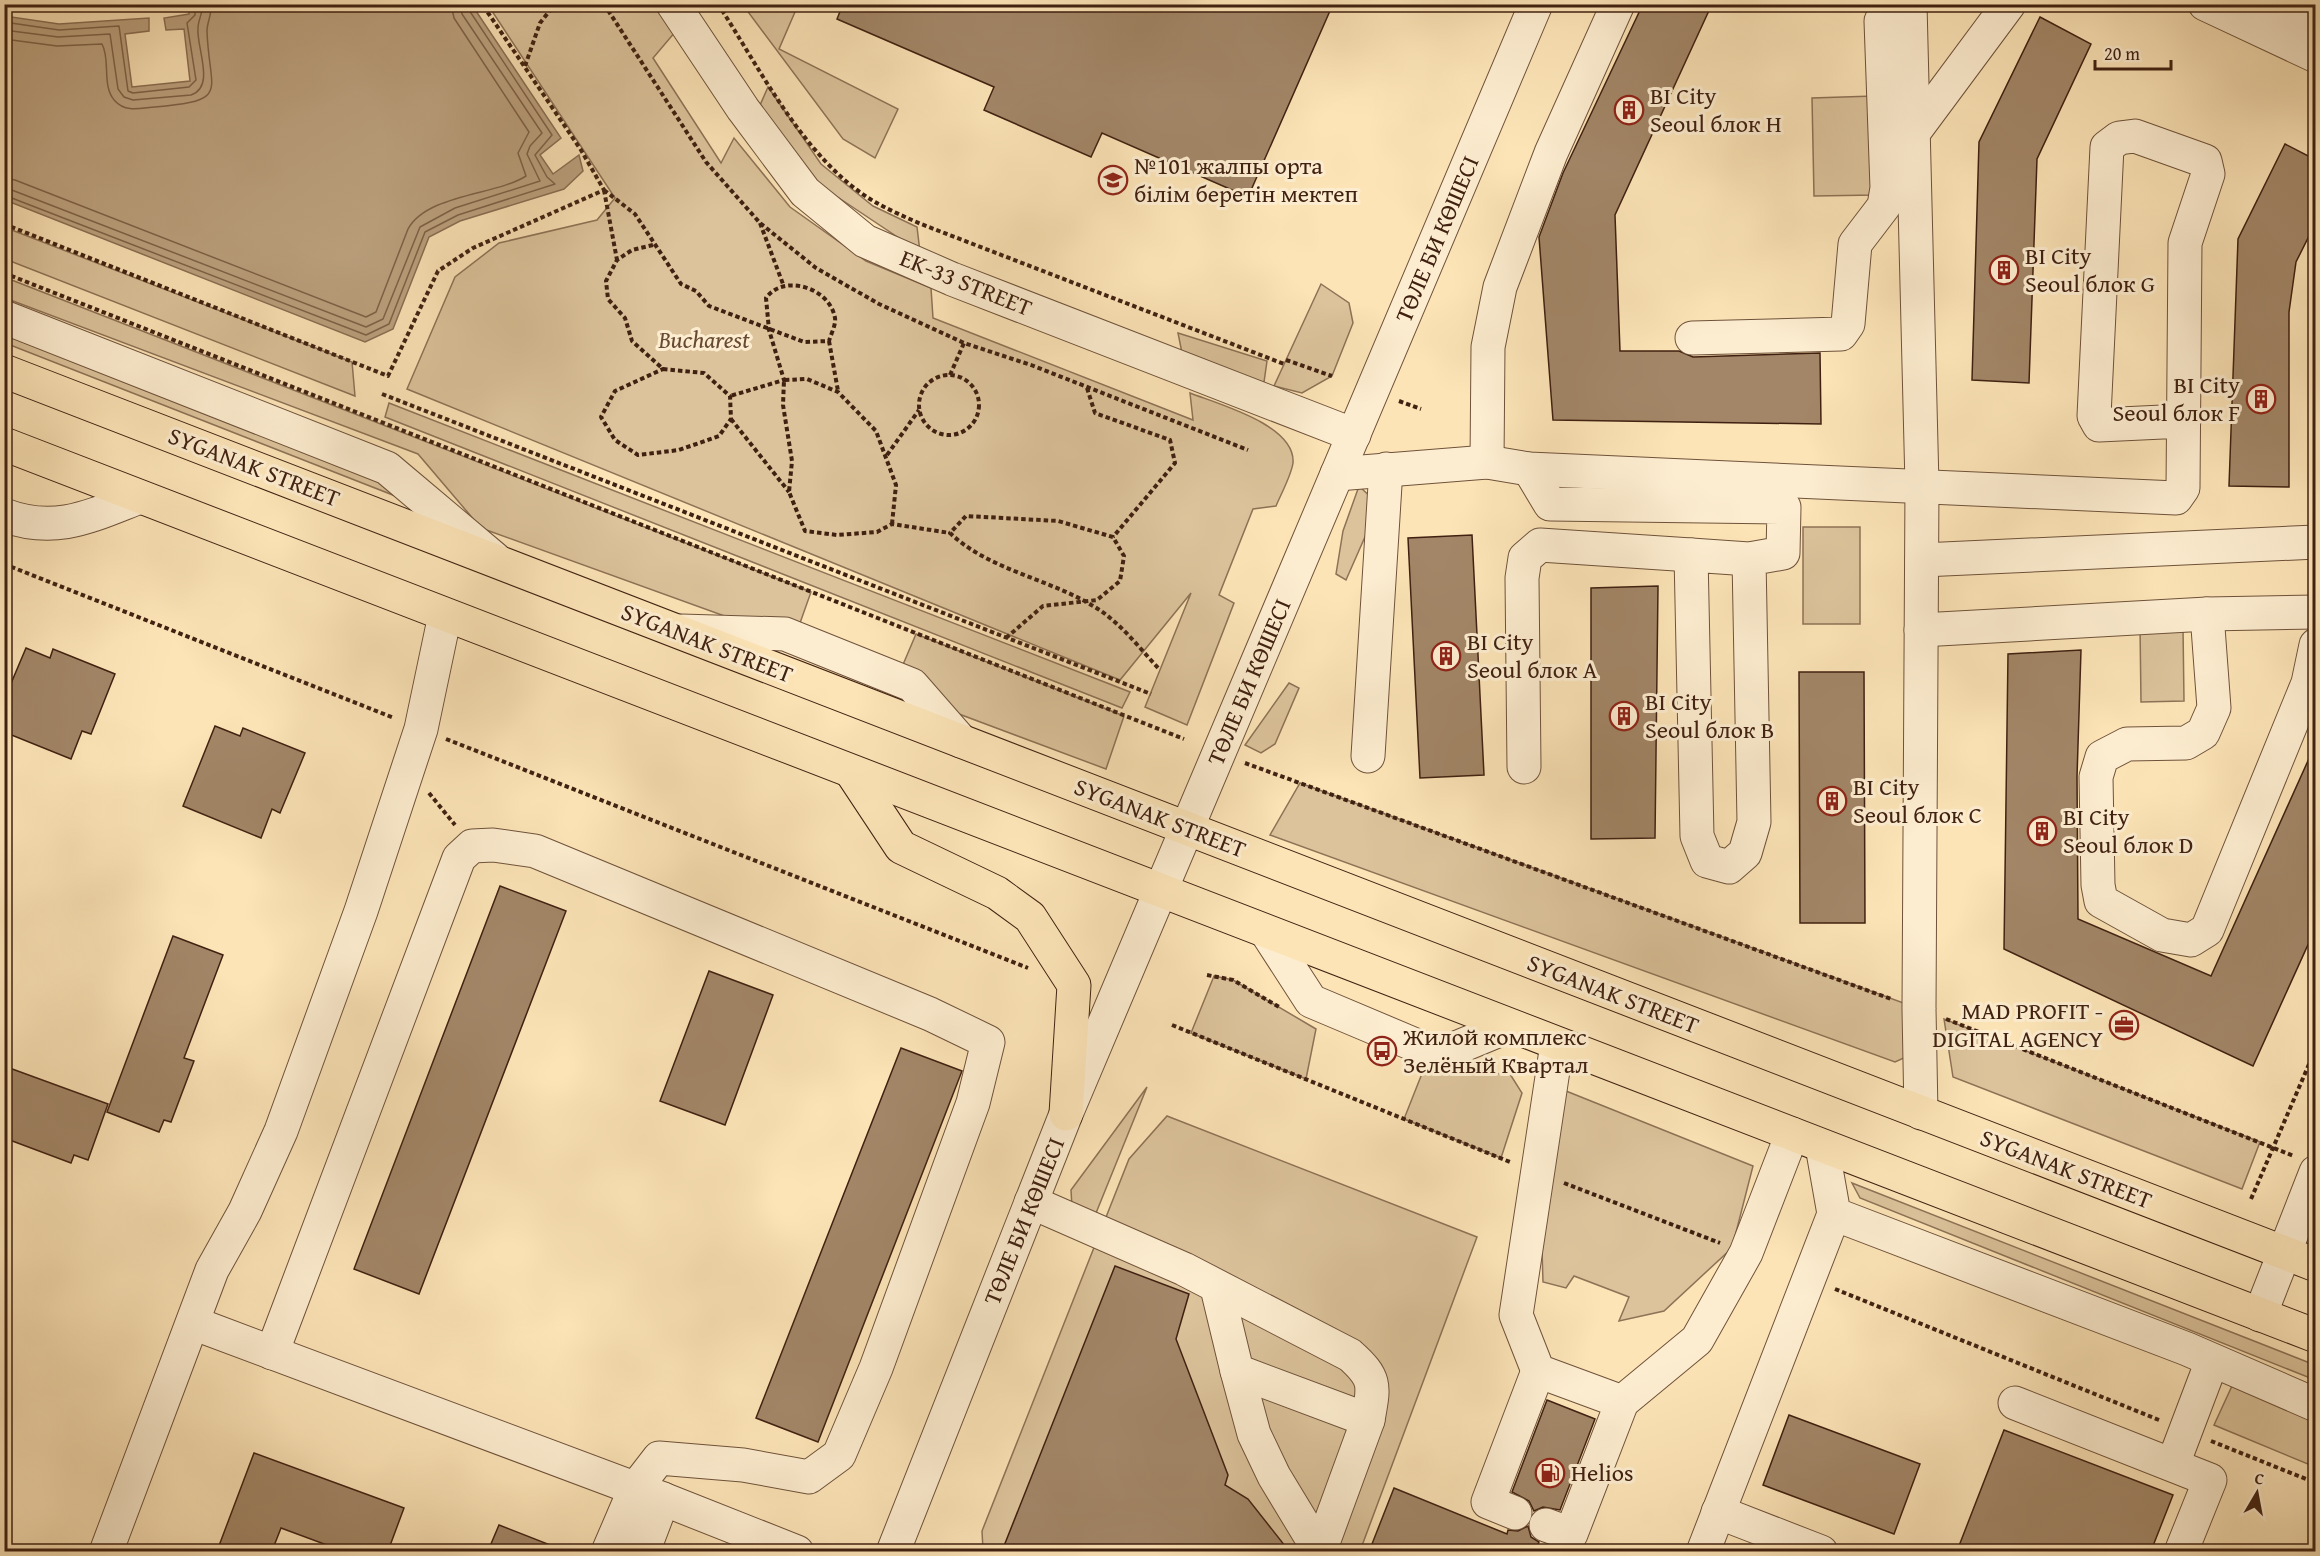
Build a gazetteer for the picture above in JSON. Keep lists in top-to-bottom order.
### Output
{
  "streets": {
    "main road": ["SYGANAK STREET"],
    "street": ["ТӨЛЕ БИ КӨШЕСІ", "EK-33 STREET"]
  },
  "crossings": [
    ["ТӨЛЕ БИ КӨШЕСІ", "EK-33 STREET"],
    ["ТӨЛЕ БИ КӨШЕСІ", "SYGANAK STREET"]
  ],
  "parks": ["Bucharest"],
  "places": {
    "building": [
      "BI City Seoul блок H",
      "BI City Seoul блок G",
      "BI City Seoul блок F",
      "BI City Seoul блок A",
      "BI City Seoul блок B",
      "BI City Seoul блок C",
      "BI City Seoul блок D"
    ],
    "school or university": ["№101 жалпы орта білім беретін мектеп"],
    "office": ["MAD PROFIT - DIGITAL AGENCY"],
    "bus stop": ["Жилой комплекс Зелёный Квартал"],
    "fuel station": ["Helios"]
  },
  "scale_bar": "20 m",
  "north": "top"
}
